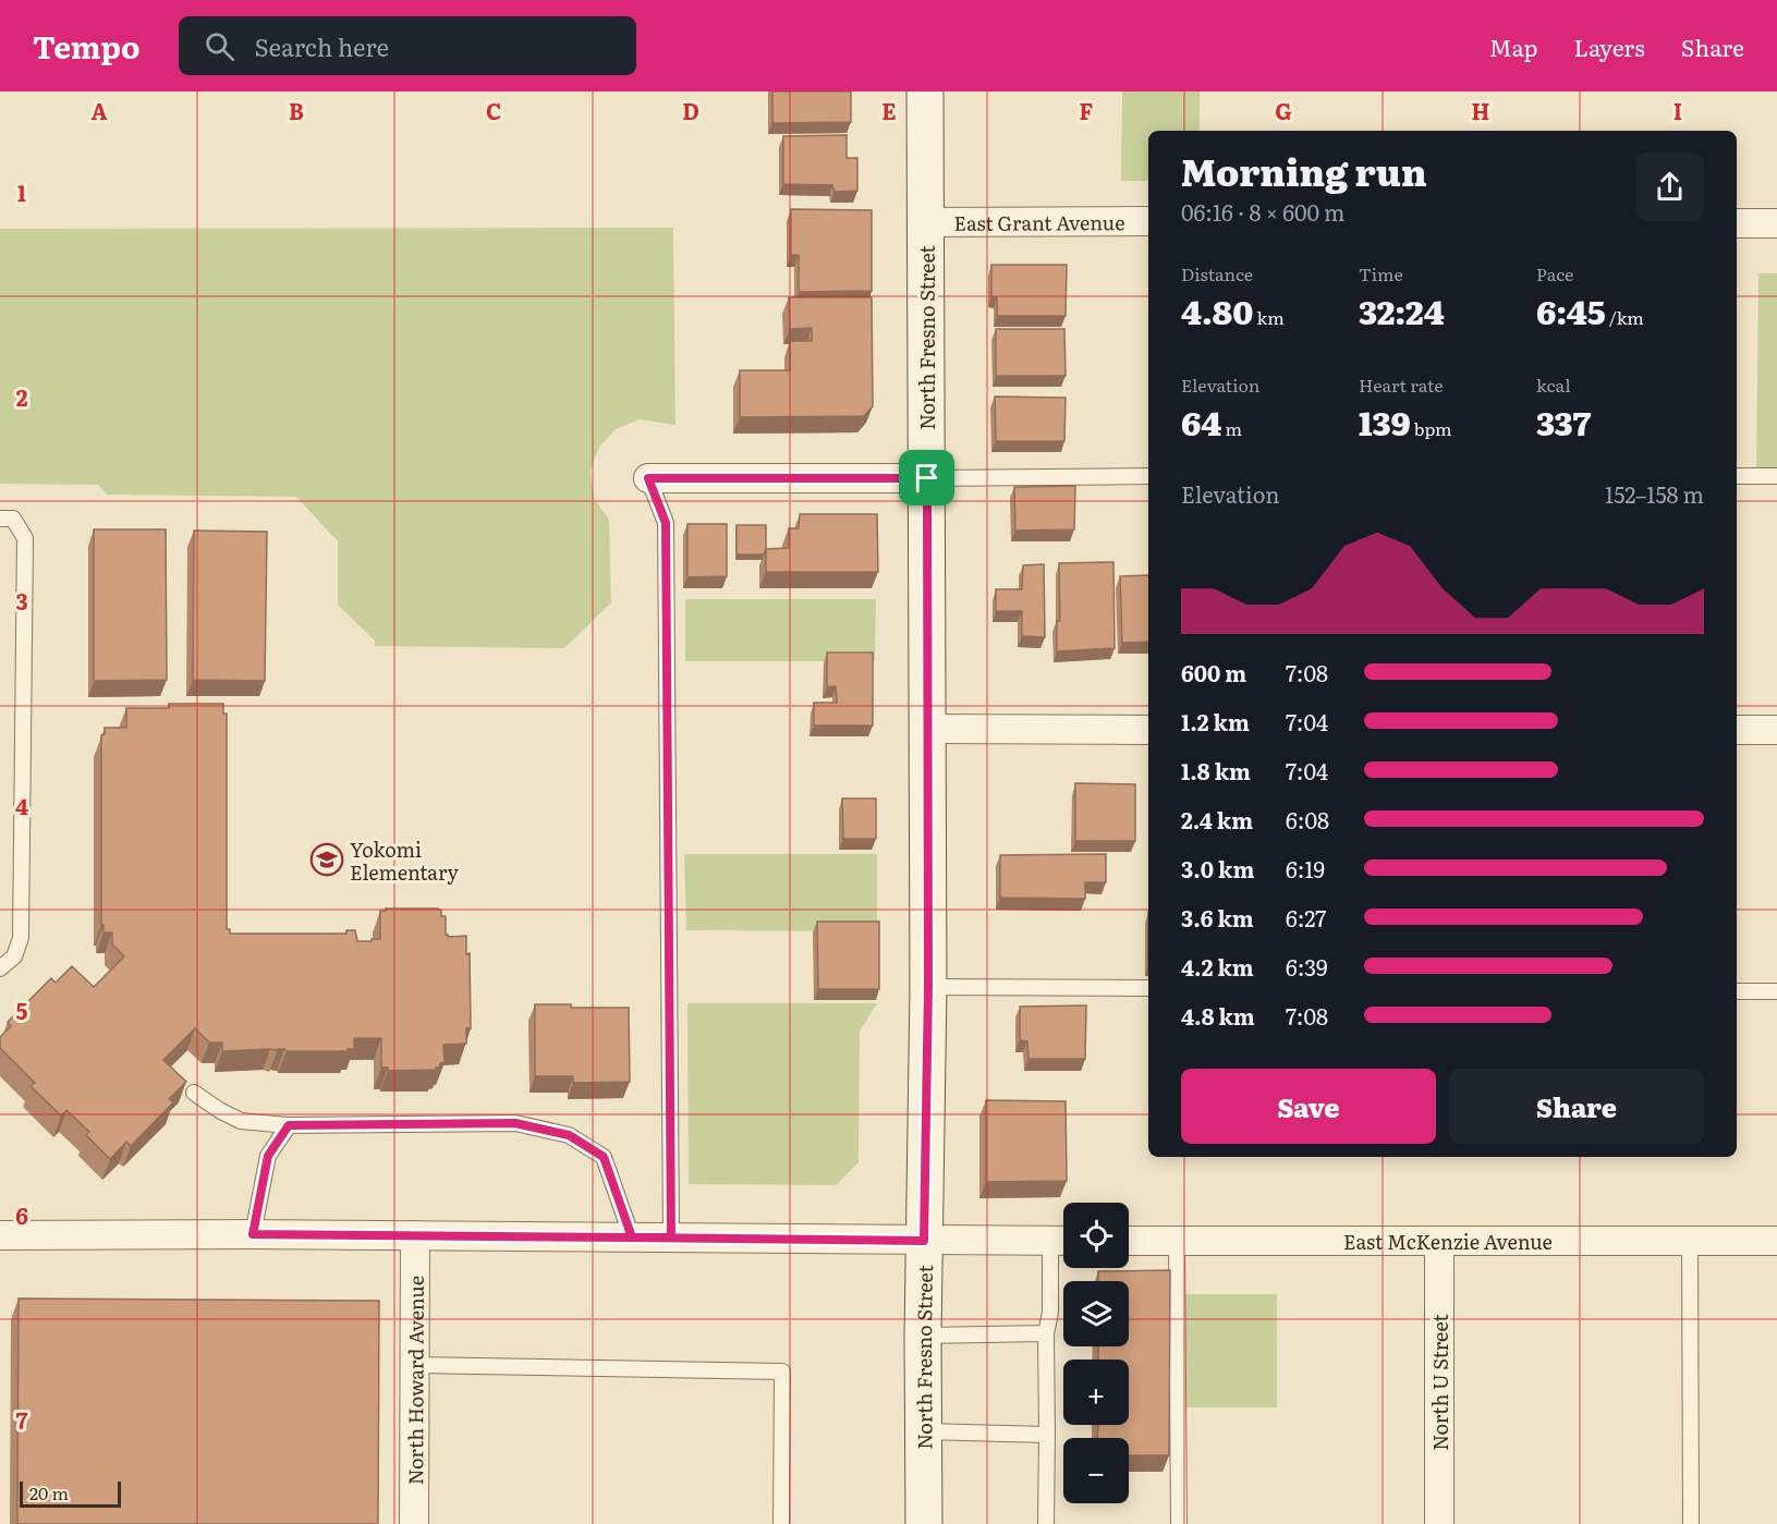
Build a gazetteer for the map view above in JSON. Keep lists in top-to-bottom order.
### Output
{
  "streets": {
    "main road": ["North Fresno Street"],
    "street": [
      "East Grant Avenue",
      "East McKenzie Avenue",
      "North Howard Avenue",
      "North U Street"
    ]
  },
  "crossings": [
    ["East Grant Avenue", "North Fresno Street"],
    ["East McKenzie Avenue", "North U Street"]
  ],
  "places": {
    "school or university": ["Yokomi Elementary"]
  },
  "scale_bar": "20 m",
  "page": {
    "header": "Tempo",
    "search": "Search here",
    "nav": ["Map", "Layers", "Share"],
    "heading": ["Morning run", "06:16 · 8 × 600 m"],
    "stats": [
      ["Distance", "4.80 km"],
      ["Time", "32:24"],
      ["Pace", "6:45 /km"],
      ["Elevation", "64 m"],
      ["Heart rate", "139 bpm"],
      ["kcal", "337"]
    ],
    "chart": ["Elevation", "152–158 m"],
    "list": [
      {
        "name": "600 m",
        "note": "7:08"
      },
      {
        "name": "1.2 km",
        "note": "7:04"
      },
      {
        "name": "1.8 km",
        "note": "7:04"
      },
      {
        "name": "2.4 km",
        "note": "6:08"
      },
      {
        "name": "3.0 km",
        "note": "6:19"
      },
      {
        "name": "3.6 km",
        "note": "6:27"
      },
      {
        "name": "4.2 km",
        "note": "6:39"
      },
      {
        "name": "4.8 km",
        "note": "7:08"
      }
    ],
    "buttons": ["Save", "Share"],
    "map_buttons": ["+", "−"],
    "scale": "20 m"
  },
  "grid": {
    "columns": [
      "A",
      "B",
      "C",
      "D",
      "E",
      "F",
      "G",
      "H",
      "I"
    ],
    "rows": [
      "1",
      "2",
      "3",
      "4",
      "5",
      "6",
      "7"
    ]
  }
}
